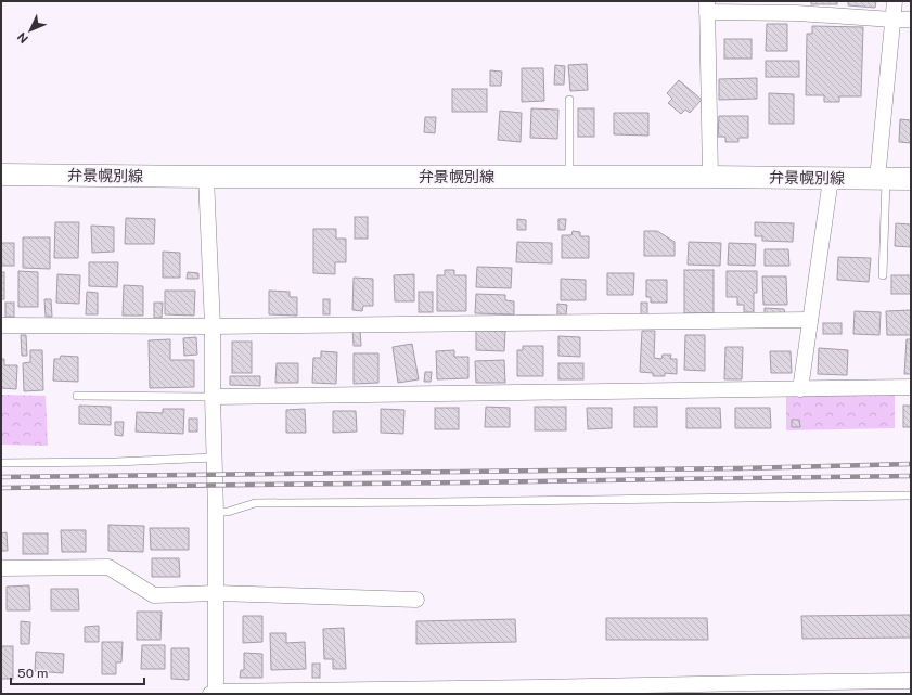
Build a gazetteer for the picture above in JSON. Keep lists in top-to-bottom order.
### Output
{
  "streets": {
    "main road": ["弁景幌別線"]
  },
  "scale_bar": "50 m",
  "north": "bottom left"
}
